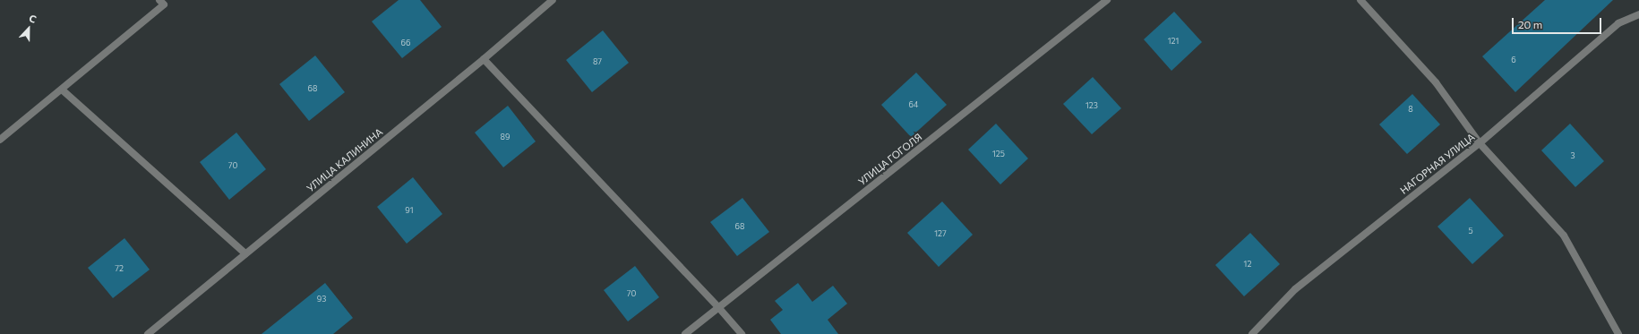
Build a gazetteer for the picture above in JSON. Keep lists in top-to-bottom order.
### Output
{
  "streets": {
    "street": ["УЛИЦА ГОГОЛЯ", "УЛИЦА КАЛИНИНА", "НАГОРНАЯ УЛИЦА"]
  },
  "house_numbers": [
    "121",
    "66",
    "6",
    "87",
    "68",
    "64",
    "123",
    "8",
    "89",
    "125",
    "3",
    "70",
    "91",
    "68",
    "5",
    "127",
    "12",
    "72",
    "70",
    "93"
  ],
  "scale_bar": "20 m",
  "north": "top"
}
